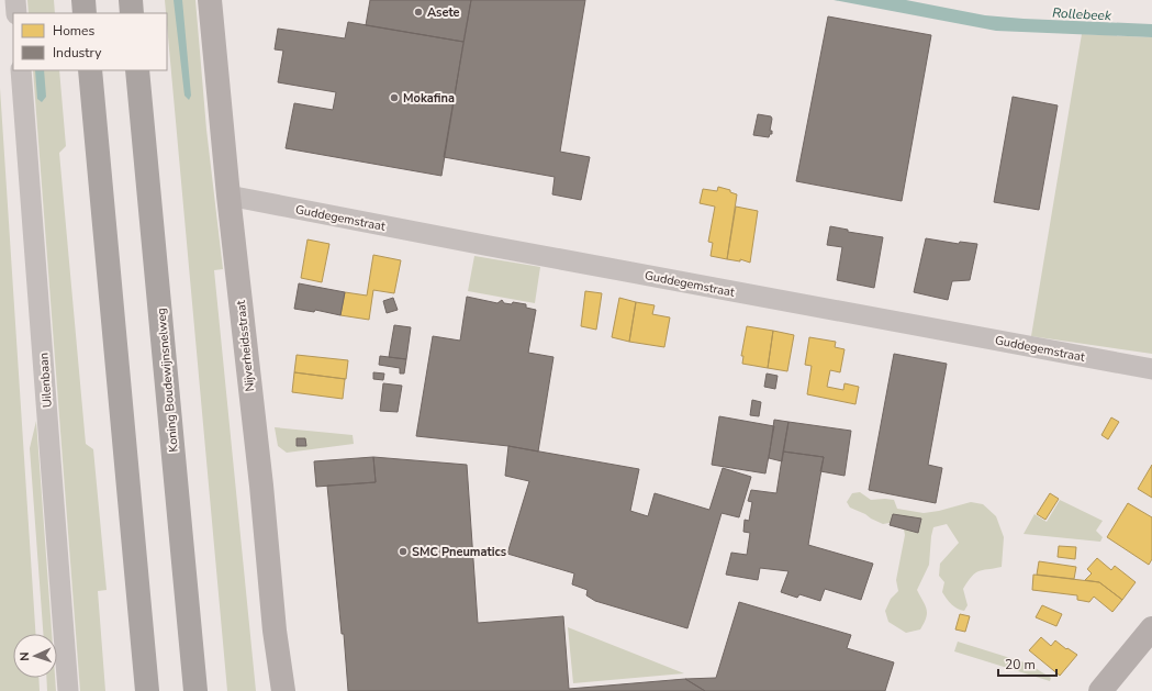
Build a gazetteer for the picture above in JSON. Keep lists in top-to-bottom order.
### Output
{
  "streets": {
    "highway": ["Koning Boudewijnsnelweg"],
    "street": ["Guddegemstraat", "Nijverheidsstraat", "Uilenbaan"]
  },
  "crossings": [
    ["Guddegemstraat", "Nijverheidsstraat"]
  ],
  "water": ["Rollebeek"],
  "places": ["Asete", "Mokafina", "SMC Pneumatics"],
  "legend": ["Homes", "Industry"],
  "scale_bar": "20 m",
  "north": "left"
}
